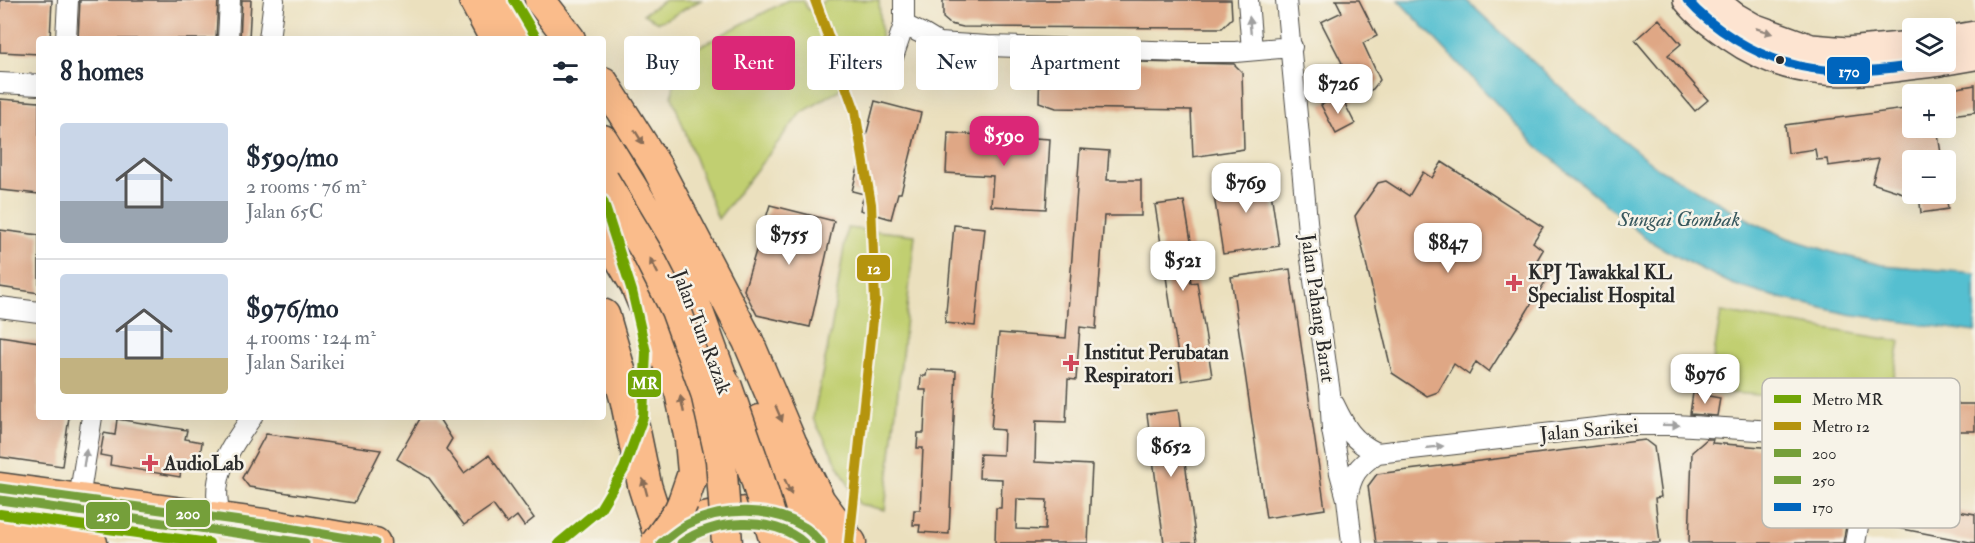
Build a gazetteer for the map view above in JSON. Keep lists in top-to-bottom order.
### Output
{
  "streets": {
    "main road": ["Jalan Tun Razak"],
    "street": ["Jalan Pahang Barat", "Jalan Sarikei"]
  },
  "one_way": ["Jalan Sarikei"],
  "water": ["Sungai Gombak"],
  "places": {
    "health": ["KPJ Tawakkal KL Specialist Hospital", "Institut Perubatan Respiratori", "AudioLab"]
  },
  "lines": [
    "metro line MR",
    "metro line 12",
    "transit line 170",
    "transit line 200",
    "transit line 250"
  ],
  "legend": [
    "Metro MR",
    "Metro 12",
    "200",
    "250",
    "170"
  ],
  "page": {
    "map_buttons": ["+", "−"],
    "chip": [
      "Buy",
      "Rent",
      "Filters",
      "New",
      "Apartment"
    ],
    "heading": "8 homes",
    "price": [
      "$726",
      "$590",
      "$769",
      "$755",
      "$847",
      "$521",
      "$976",
      "$652"
    ],
    "list": [
      {
        "name": "$590/mo",
        "note": "2 rooms · 76 m² · Jalan 65C"
      },
      {
        "name": "$976/mo",
        "note": "4 rooms · 124 m² · Jalan Sarikei"
      }
    ]
  }
}
